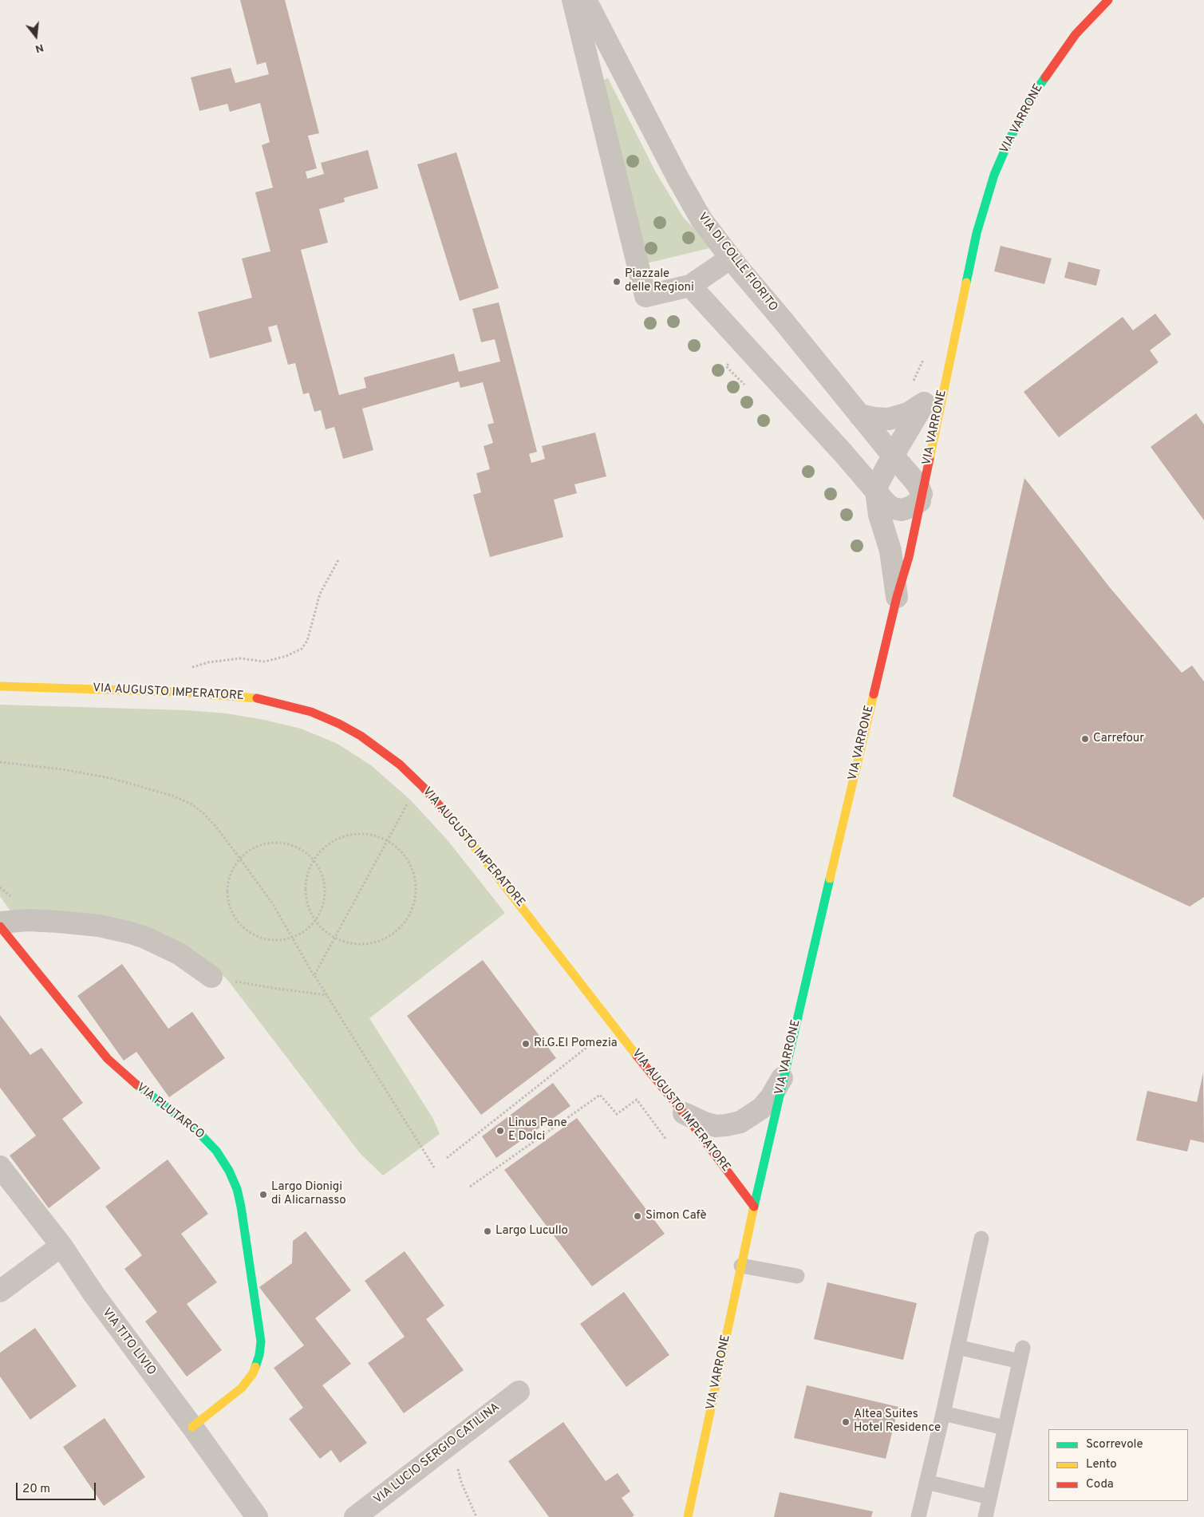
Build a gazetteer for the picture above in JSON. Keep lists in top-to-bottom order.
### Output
{
  "streets": {
    "street": [
      "VIA VARRONE",
      "VIA DI COLLE FIORITO",
      "VIA AUGUSTO IMPERATORE",
      "VIA PLUTARCO",
      "VIA TITO LIVIO",
      "VIA LUCIO SERGIO CATILINA"
    ]
  },
  "crossings": [
    ["VIA VARRONE", "VIA DI COLLE FIORITO"],
    ["VIA VARRONE", "VIA AUGUSTO IMPERATORE"],
    ["VIA PLUTARCO", "VIA TITO LIVIO"]
  ],
  "places": [
    "Piazzale delle Regioni",
    "Carrefour",
    "Ri.G.El Pomezia",
    "Linus Pane E Dolci",
    "Largo Dionigi di Alicarnasso",
    "Simon Cafè",
    "Largo Lucullo",
    "Altea Suites Hotel Residence"
  ],
  "legend": ["Scorrevole", "Lento", "Coda"],
  "scale_bar": "20 m",
  "north": "bottom"
}
